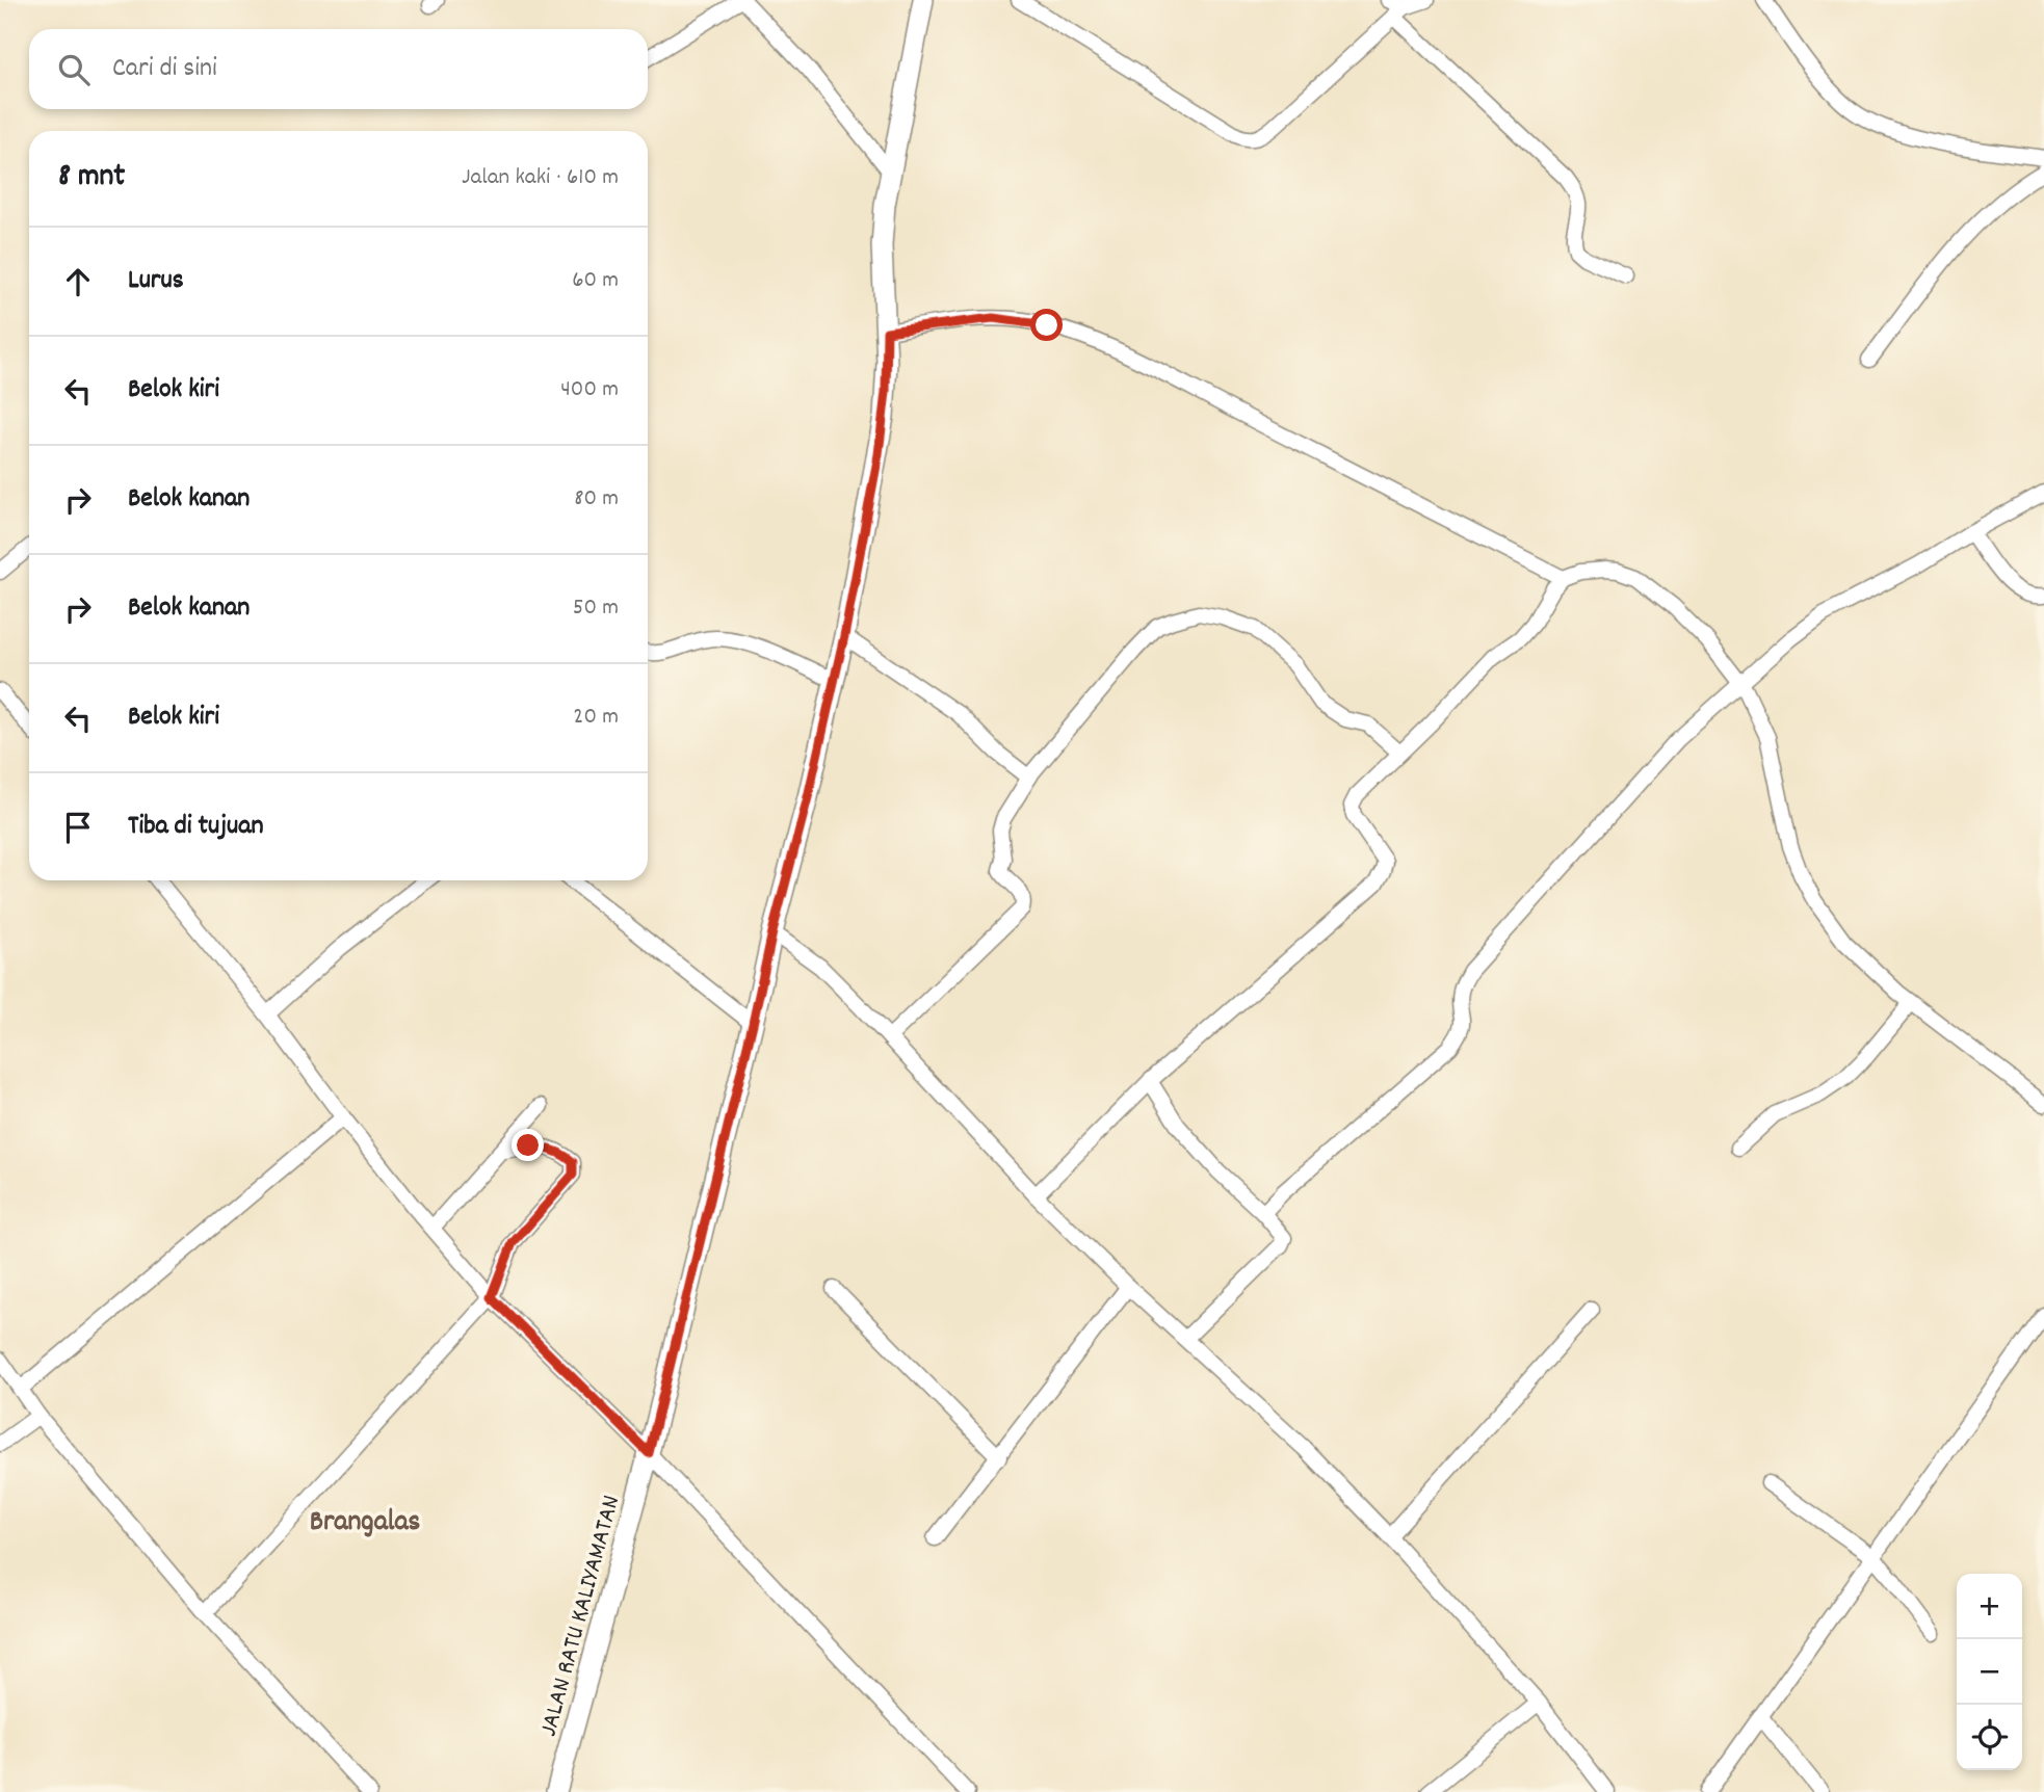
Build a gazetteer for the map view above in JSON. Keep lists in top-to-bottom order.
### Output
{
  "streets": {
    "main road": ["JALAN RATU KALIYAMATAN"]
  },
  "districts": ["Brangalas"],
  "page": {
    "search": "Cari di sini",
    "heading": ["8 mnt", "Jalan kaki · 610 m"],
    "list": [
      ["Lurus", "60 m"],
      ["Belok kiri", "400 m"],
      ["Belok kanan", "80 m"],
      ["Belok kanan", "50 m"],
      ["Belok kiri", "20 m"],
      "Tiba di tujuan"
    ],
    "map_buttons": ["+", "−"]
  }
}
